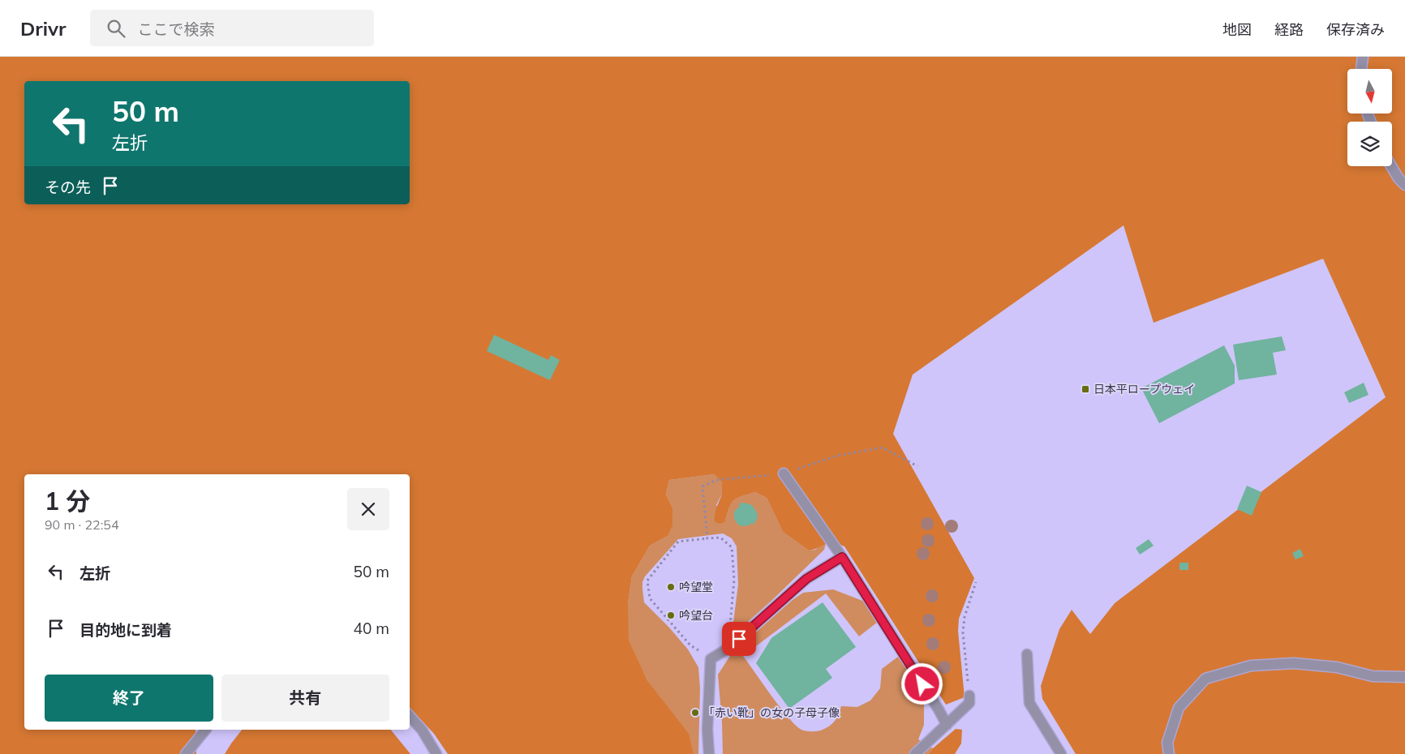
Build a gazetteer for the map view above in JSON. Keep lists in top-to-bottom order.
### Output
{
  "places": {
    "transit": ["日本平ロープウェイ"],
    "other": ["吟望堂", "吟望台", "「赤い靴」の女の子母子像"]
  },
  "north": "bottom",
  "page": {
    "header": "Drivr",
    "search": "ここで検索",
    "nav": ["地図", "経路", "保存済み"],
    "turn": ["50 m", "左折"],
    "then": "その先",
    "heading": ["1 分", "90 m · 22:54"],
    "list": [
      {
        "name": "左折",
        "value": "50 m"
      },
      {
        "name": "目的地に到着",
        "value": "40 m"
      }
    ],
    "buttons": ["終了", "共有"]
  }
}
